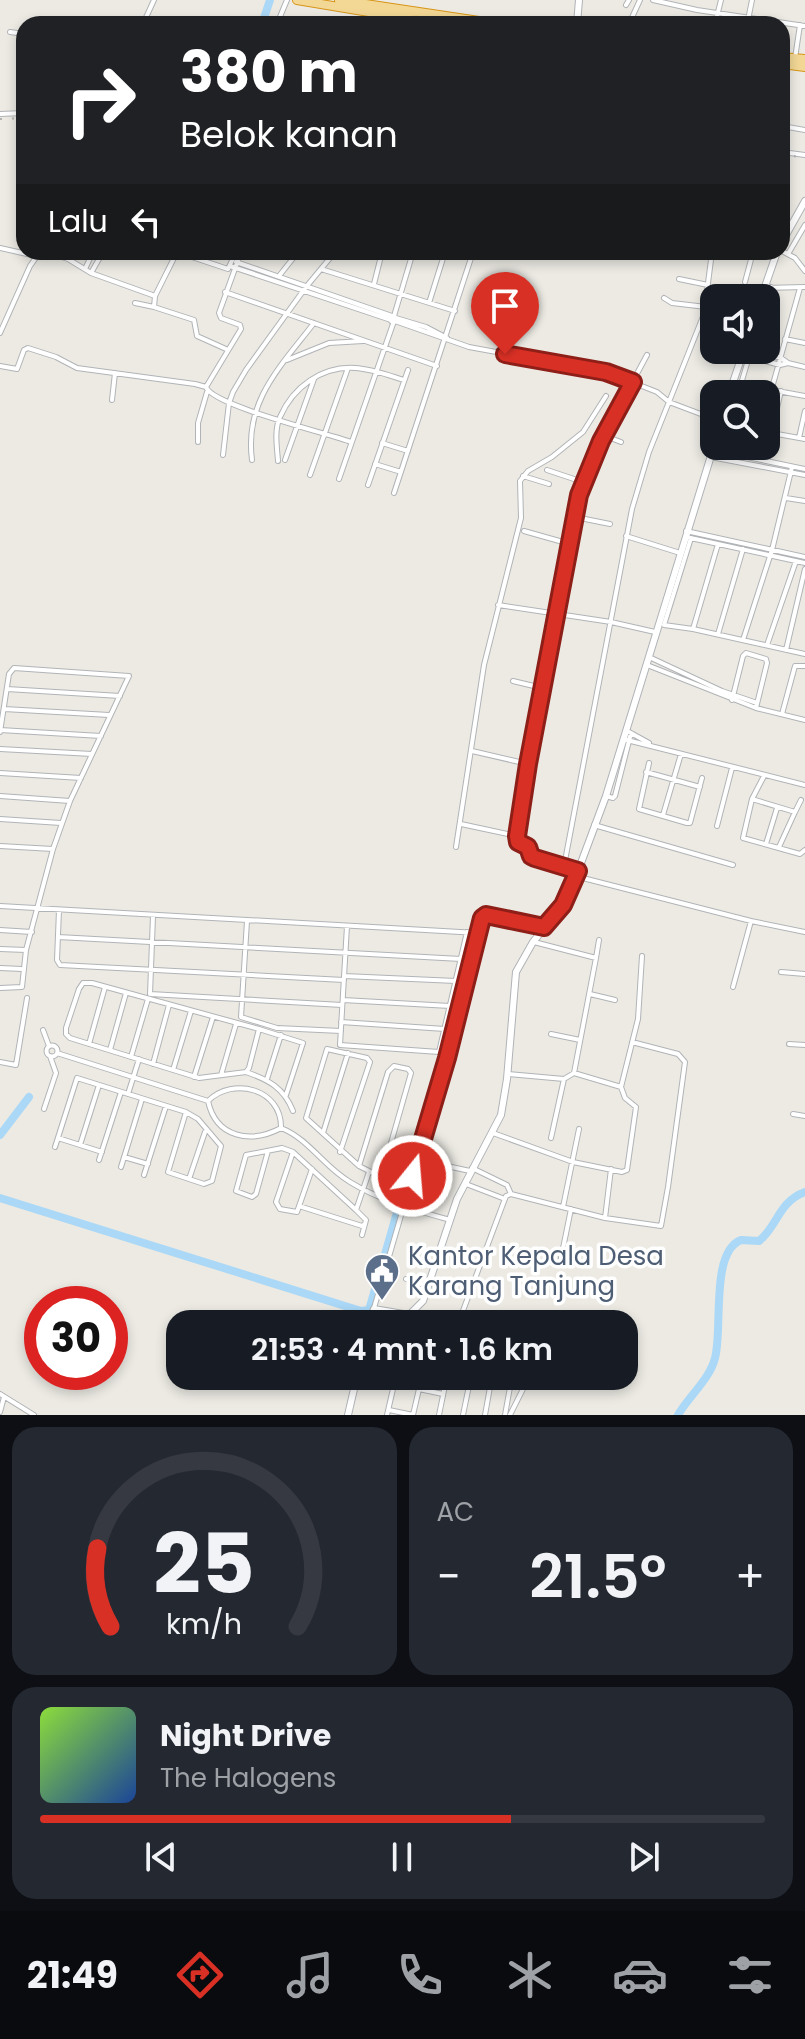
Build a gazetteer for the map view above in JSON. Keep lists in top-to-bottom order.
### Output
{
  "places": {
    "public building": ["Kantor Kepala Desa Karang Tanjung"]
  },
  "page": {
    "turn": ["380 m", "Belok kanan"],
    "then": "Lalu",
    "limit": "30",
    "trip": "21:53 · 4 mnt · 1.6 km",
    "tile": "AC",
    "heat": ["−", "21.5°", "+"],
    "song": ["Night Drive", "The Halogens"],
    "tabs": "21:49",
    "gauge": ["25", "km/h"]
  }
}
